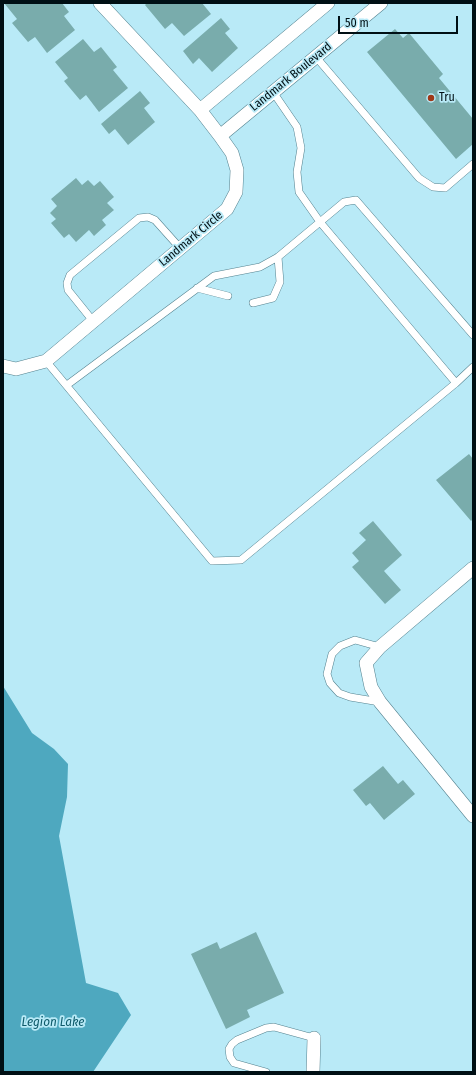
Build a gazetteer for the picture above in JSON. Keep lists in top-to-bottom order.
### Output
{
  "streets": {
    "street": ["Landmark Boulevard", "Landmark Circle"]
  },
  "crossings": [
    ["Landmark Boulevard", "Landmark Circle"]
  ],
  "water": ["Legion Lake"],
  "places": ["Tru"],
  "scale_bar": "50 m"
}
